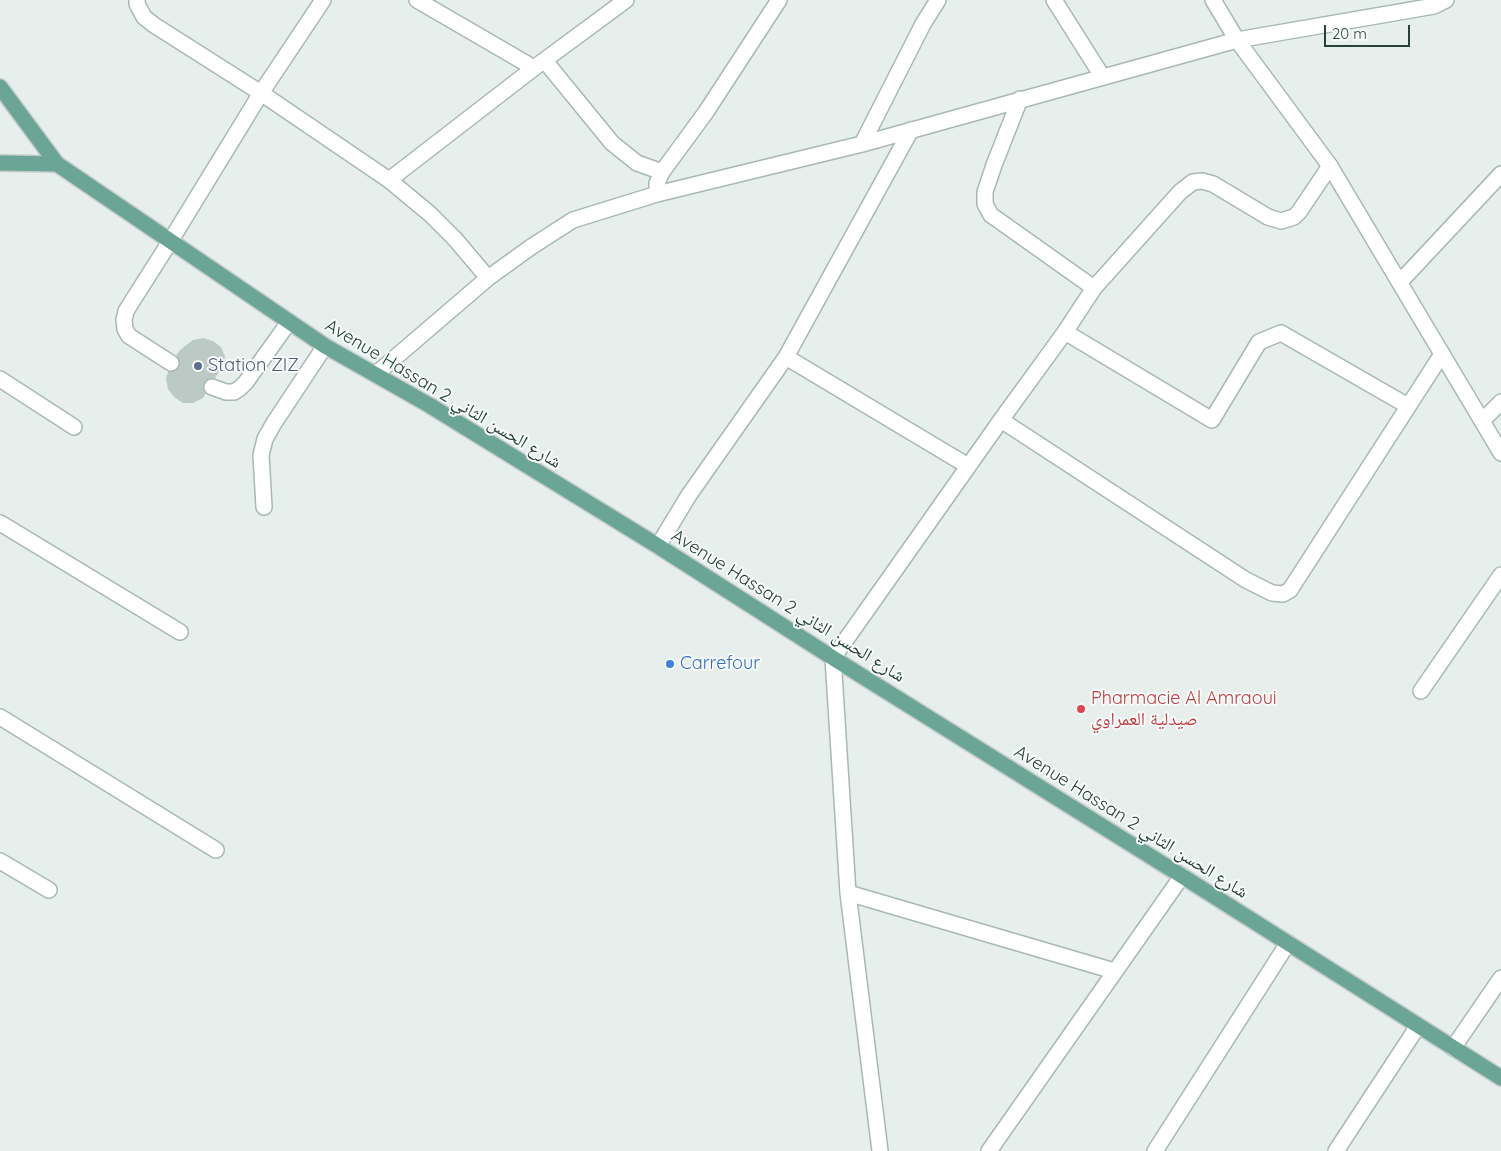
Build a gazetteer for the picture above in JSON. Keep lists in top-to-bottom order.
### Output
{
  "streets": {
    "main road": ["Avenue Hassan 2 شارع الحسن الثاني"]
  },
  "places": ["Station ZIZ", "Carrefour", "Pharmacie Al Amraoui صيدلية العمراوي"],
  "scale_bar": "20 m"
}
